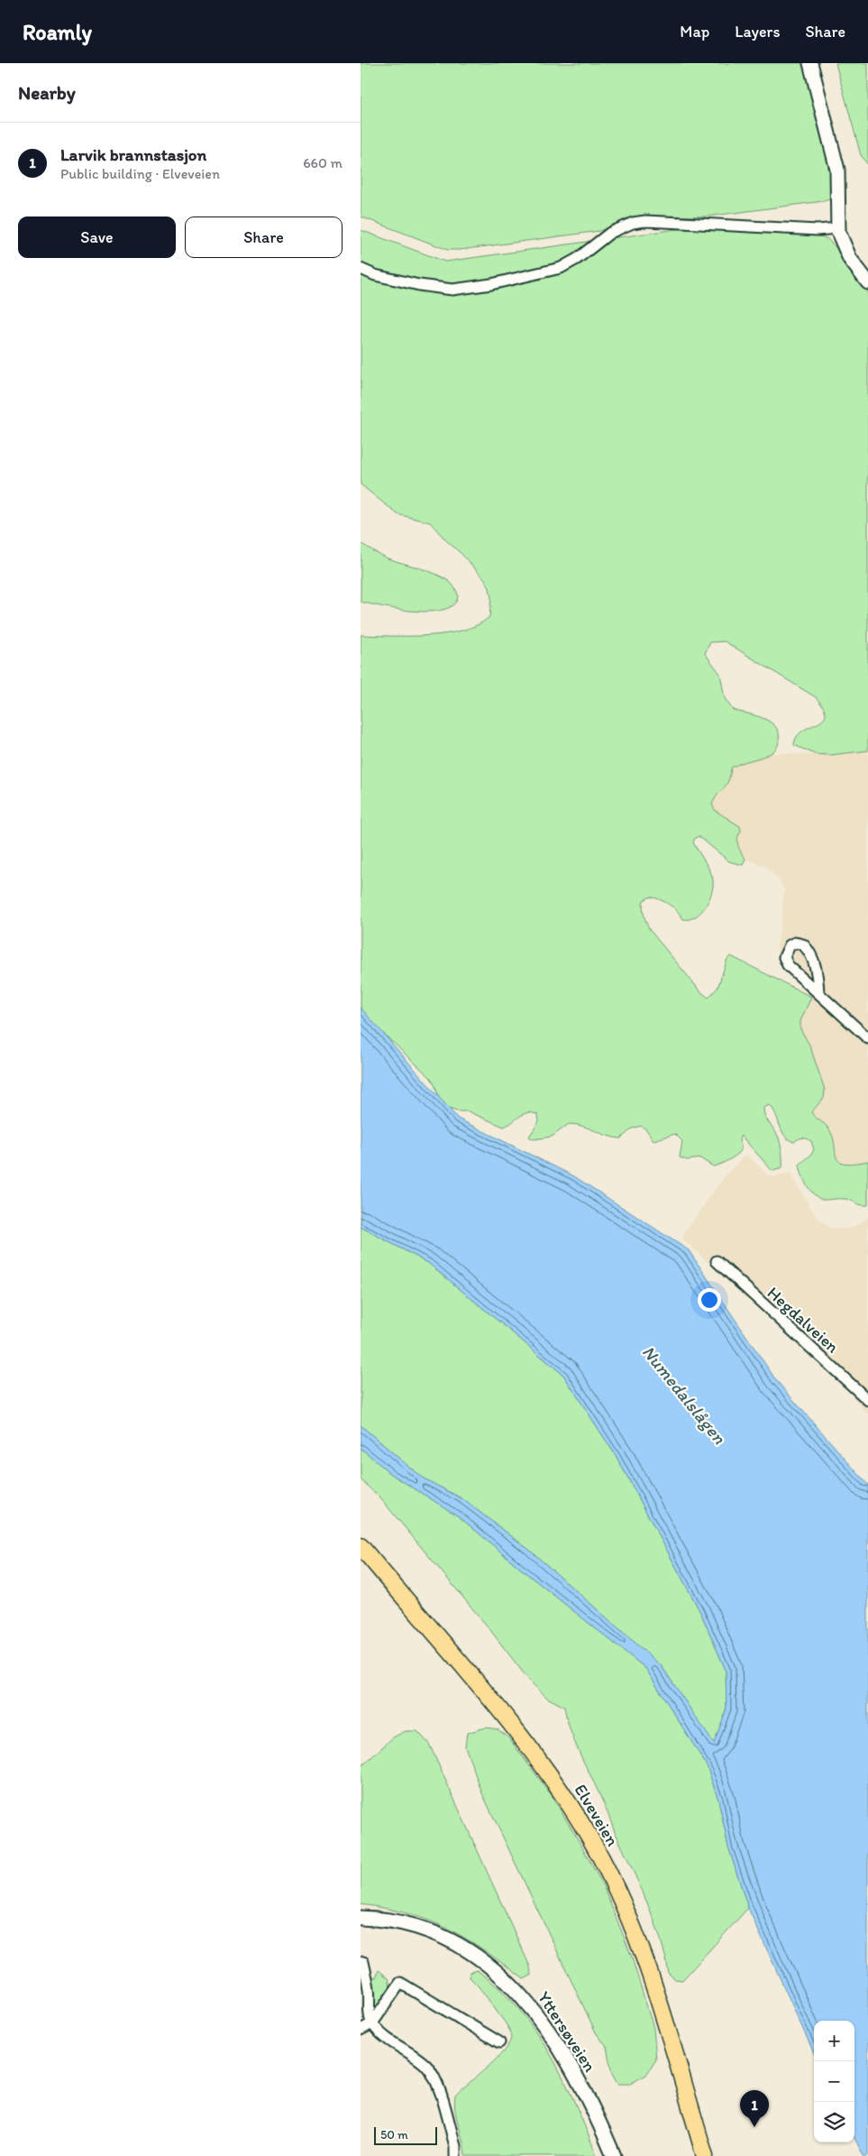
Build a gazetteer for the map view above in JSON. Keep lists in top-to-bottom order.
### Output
{
  "streets": {
    "highway": ["Elveveien"],
    "main road": ["Yttersøveien"],
    "street": ["Hegdalveien"]
  },
  "water": ["Numedalslågen"],
  "scale_bar": "50 m",
  "page": {
    "header": "Roamly",
    "nav": ["Map", "Layers", "Share"],
    "heading": "Nearby",
    "list": [
      {
        "mark": "1",
        "name": "Larvik brannstasjon",
        "note": "Public building · Elveveien",
        "value": "660 m"
      }
    ],
    "buttons": ["Save", "Share"],
    "map_buttons": ["+", "−"],
    "pins": "1",
    "scale": "50 m"
  }
}
